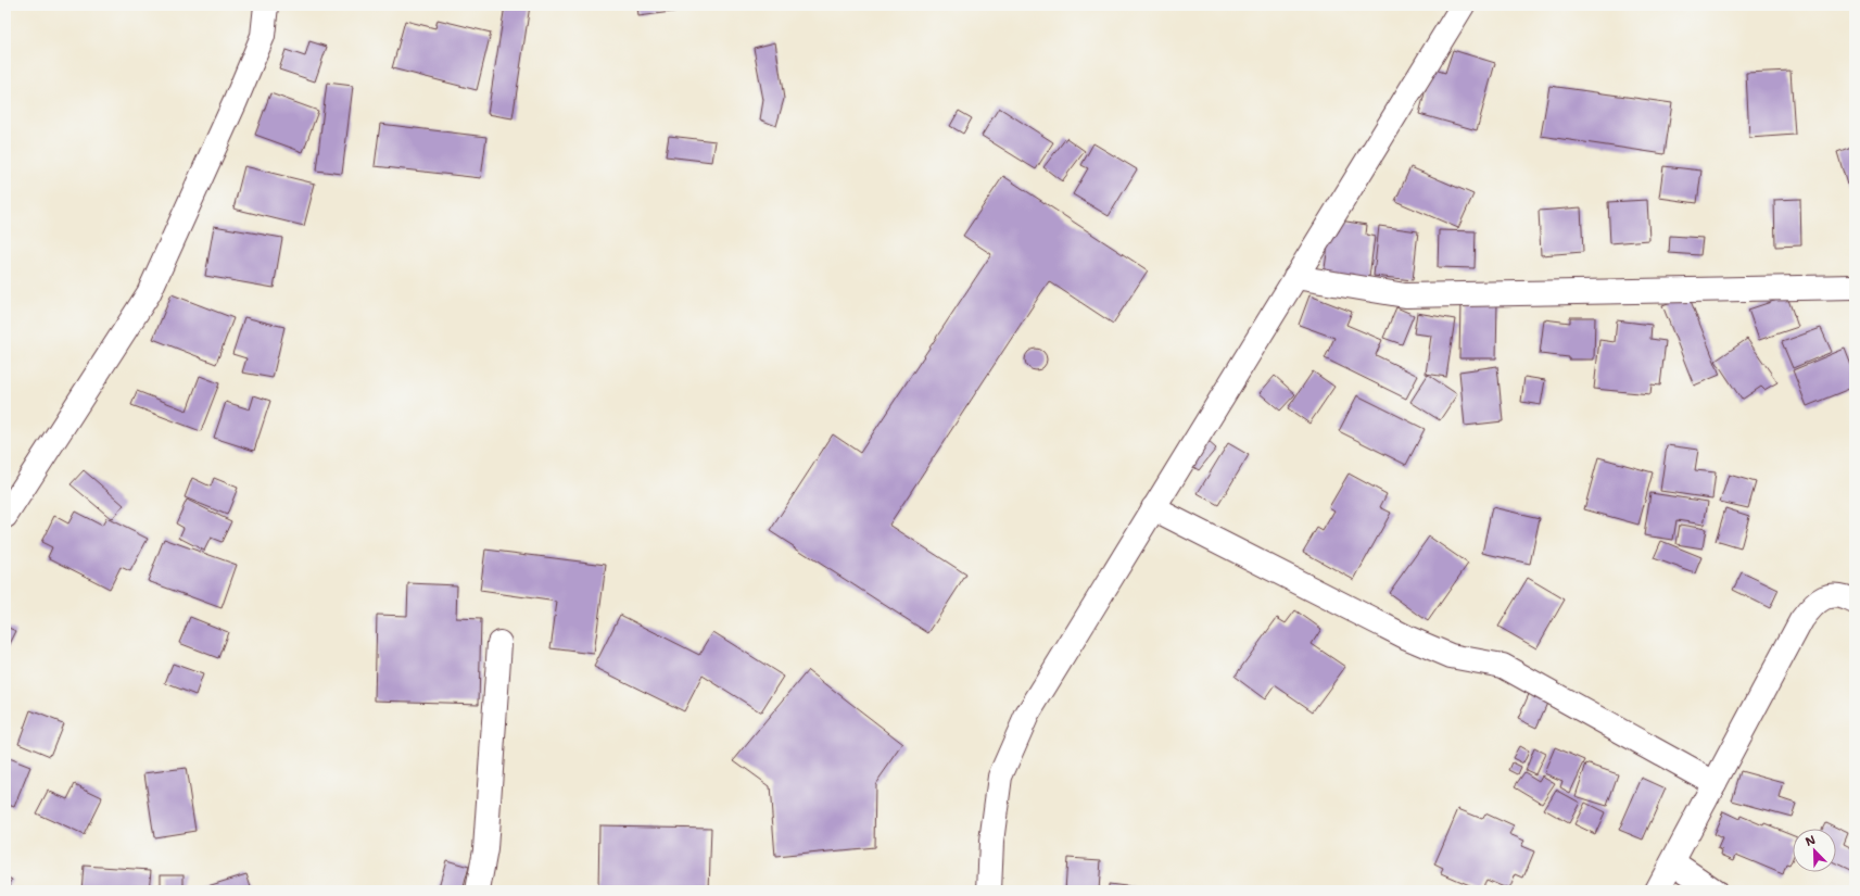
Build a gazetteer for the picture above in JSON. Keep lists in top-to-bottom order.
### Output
{
  "north": "top left"
}
